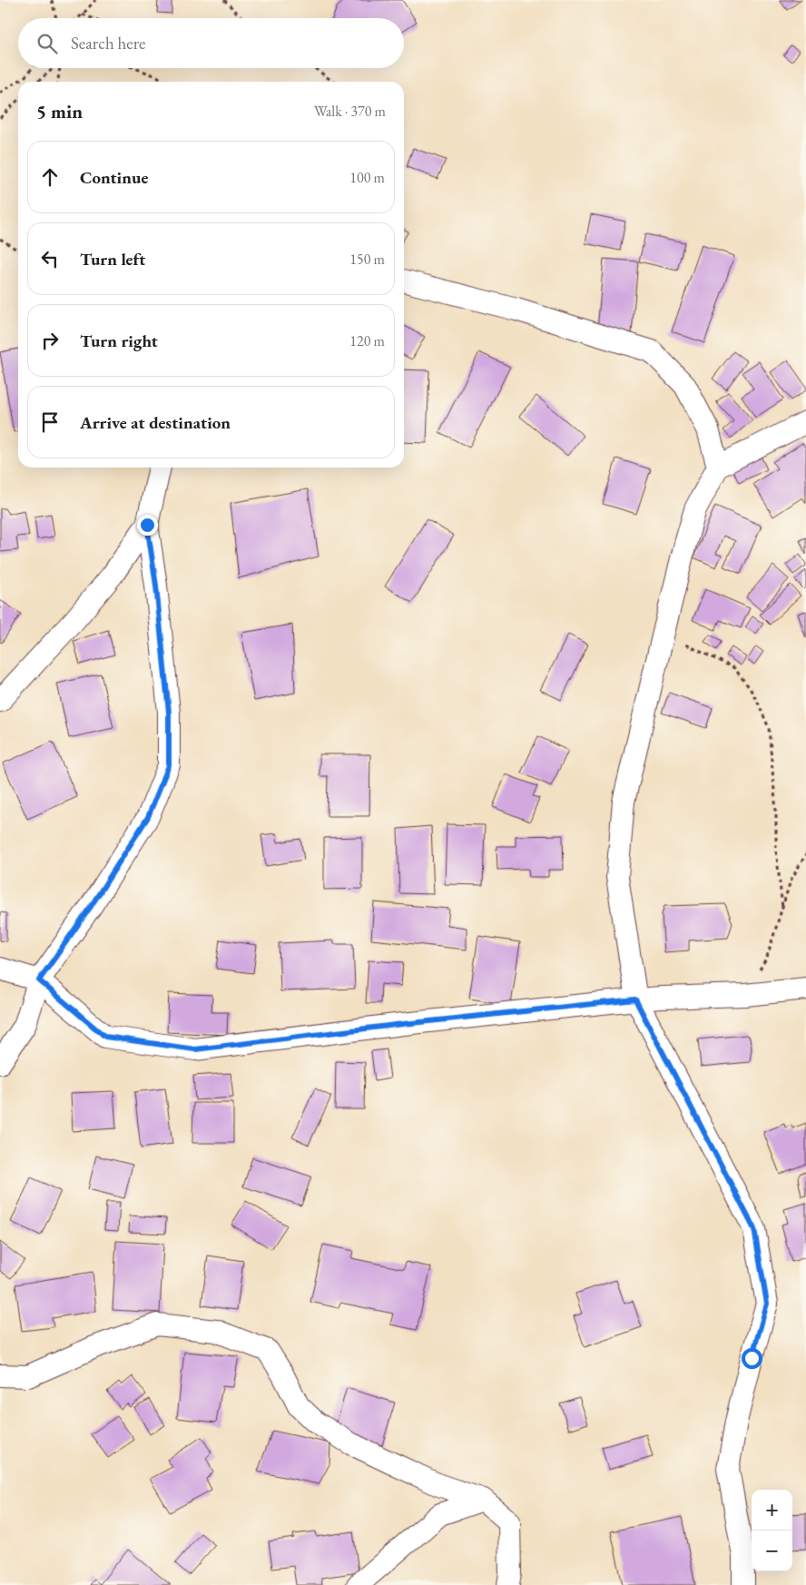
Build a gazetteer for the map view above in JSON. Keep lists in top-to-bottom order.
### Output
{
  "page": {
    "search": "Search here",
    "heading": ["5 min", "Walk · 370 m"],
    "list": [
      ["Continue", "100 m"],
      ["Turn left", "150 m"],
      ["Turn right", "120 m"],
      "Arrive at destination"
    ],
    "map_buttons": ["+", "−"]
  }
}
